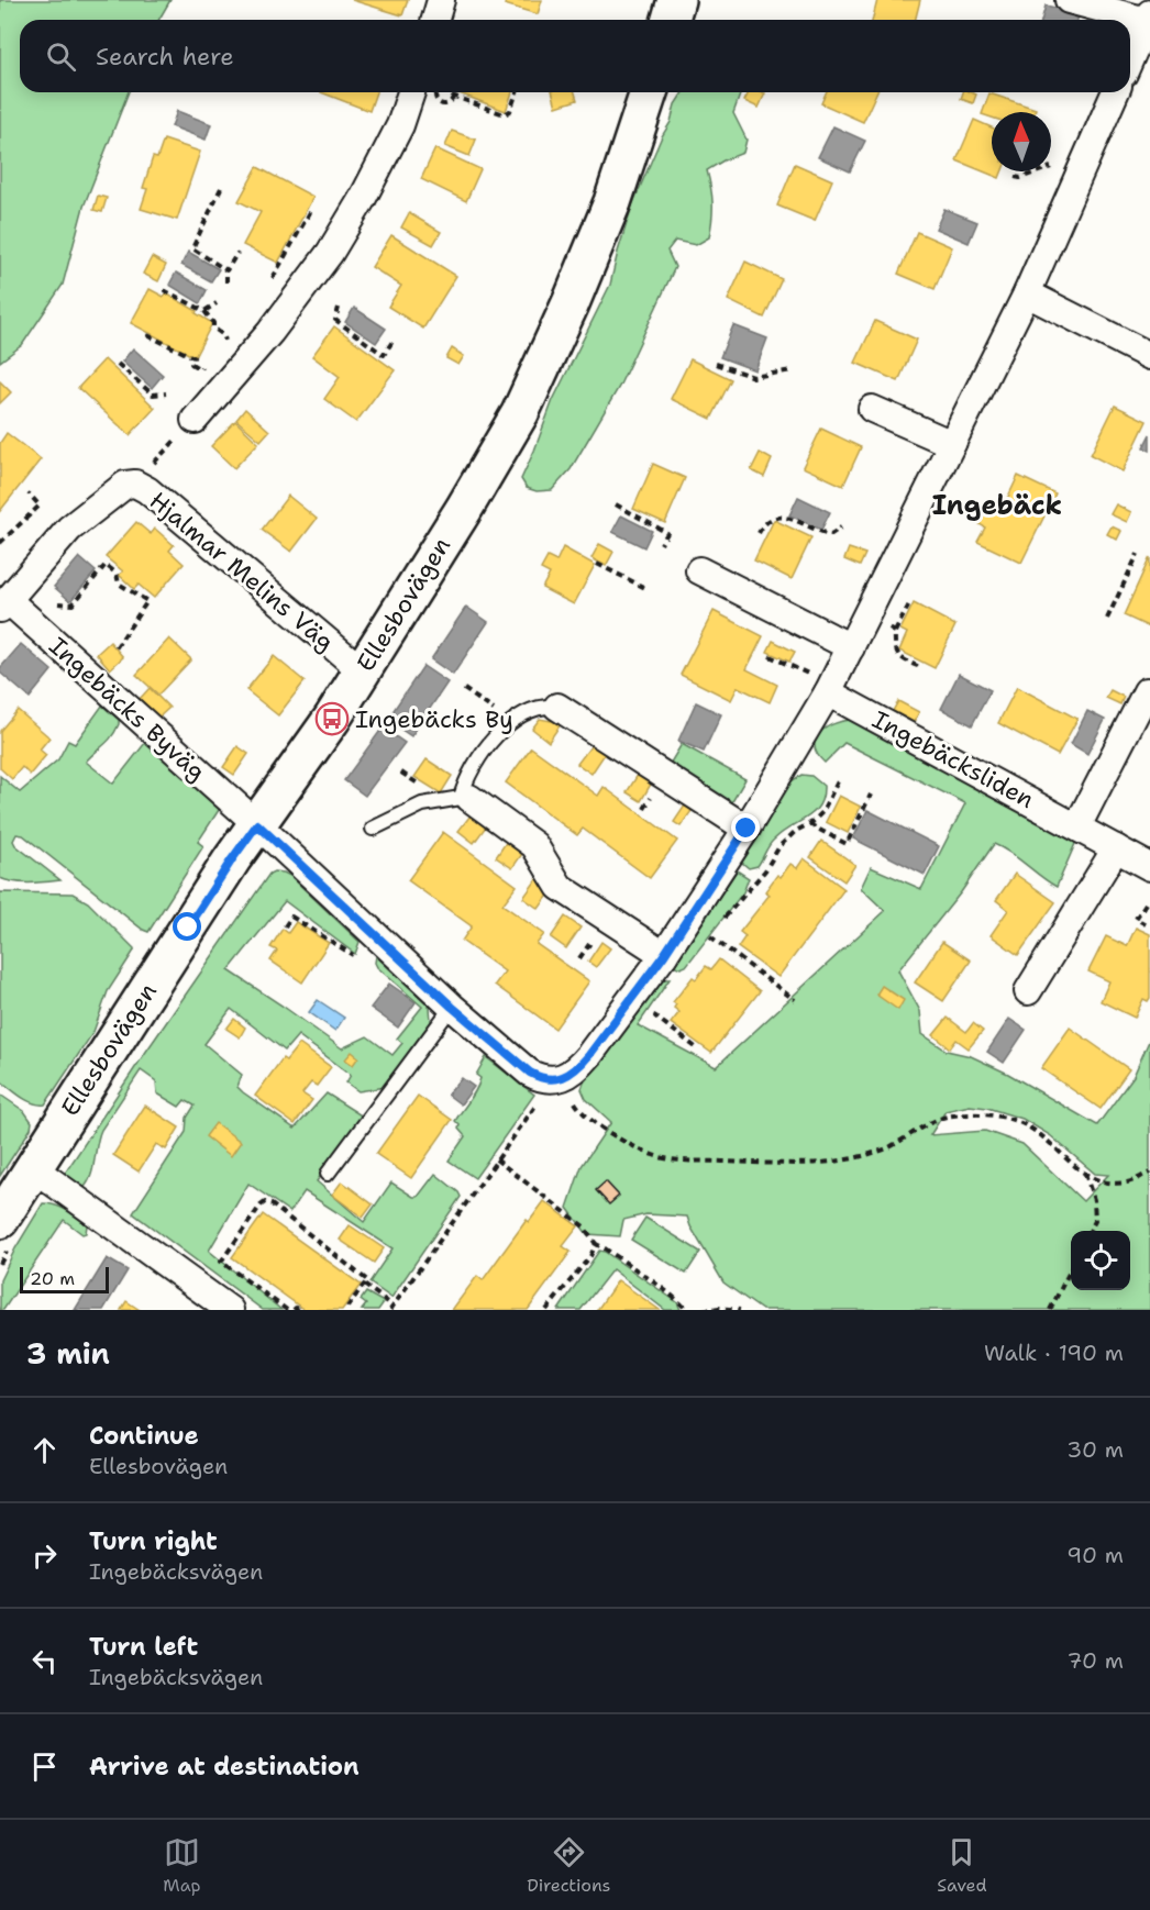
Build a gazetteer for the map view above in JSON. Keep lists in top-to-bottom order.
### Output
{
  "streets": {
    "main road": ["Ellesbovägen"],
    "street": ["Hjalmar Melins Väg", "Ingebäcks Byväg", "Ingebäcksliden"]
  },
  "crossings": [
    ["Hjalmar Melins Väg", "Ellesbovägen"],
    ["Hjalmar Melins Väg", "Ingebäcks Byväg"],
    ["Ellesbovägen", "Ingebäcks Byväg"]
  ],
  "districts": ["Ingebäck"],
  "places": {
    "bus stop": ["Ingebäcks By"]
  },
  "scale_bar": "20 m",
  "north": "top",
  "page": {
    "search": "Search here",
    "scale": "20 m",
    "heading": ["3 min", "Walk · 190 m"],
    "list": [
      ["Continue", "Ellesbovägen", "30 m"],
      ["Turn right", "Ingebäcksvägen", "90 m"],
      ["Turn left", "Ingebäcksvägen", "70 m"],
      "Arrive at destination"
    ],
    "nav": ["Map", "Directions", "Saved"]
  }
}
